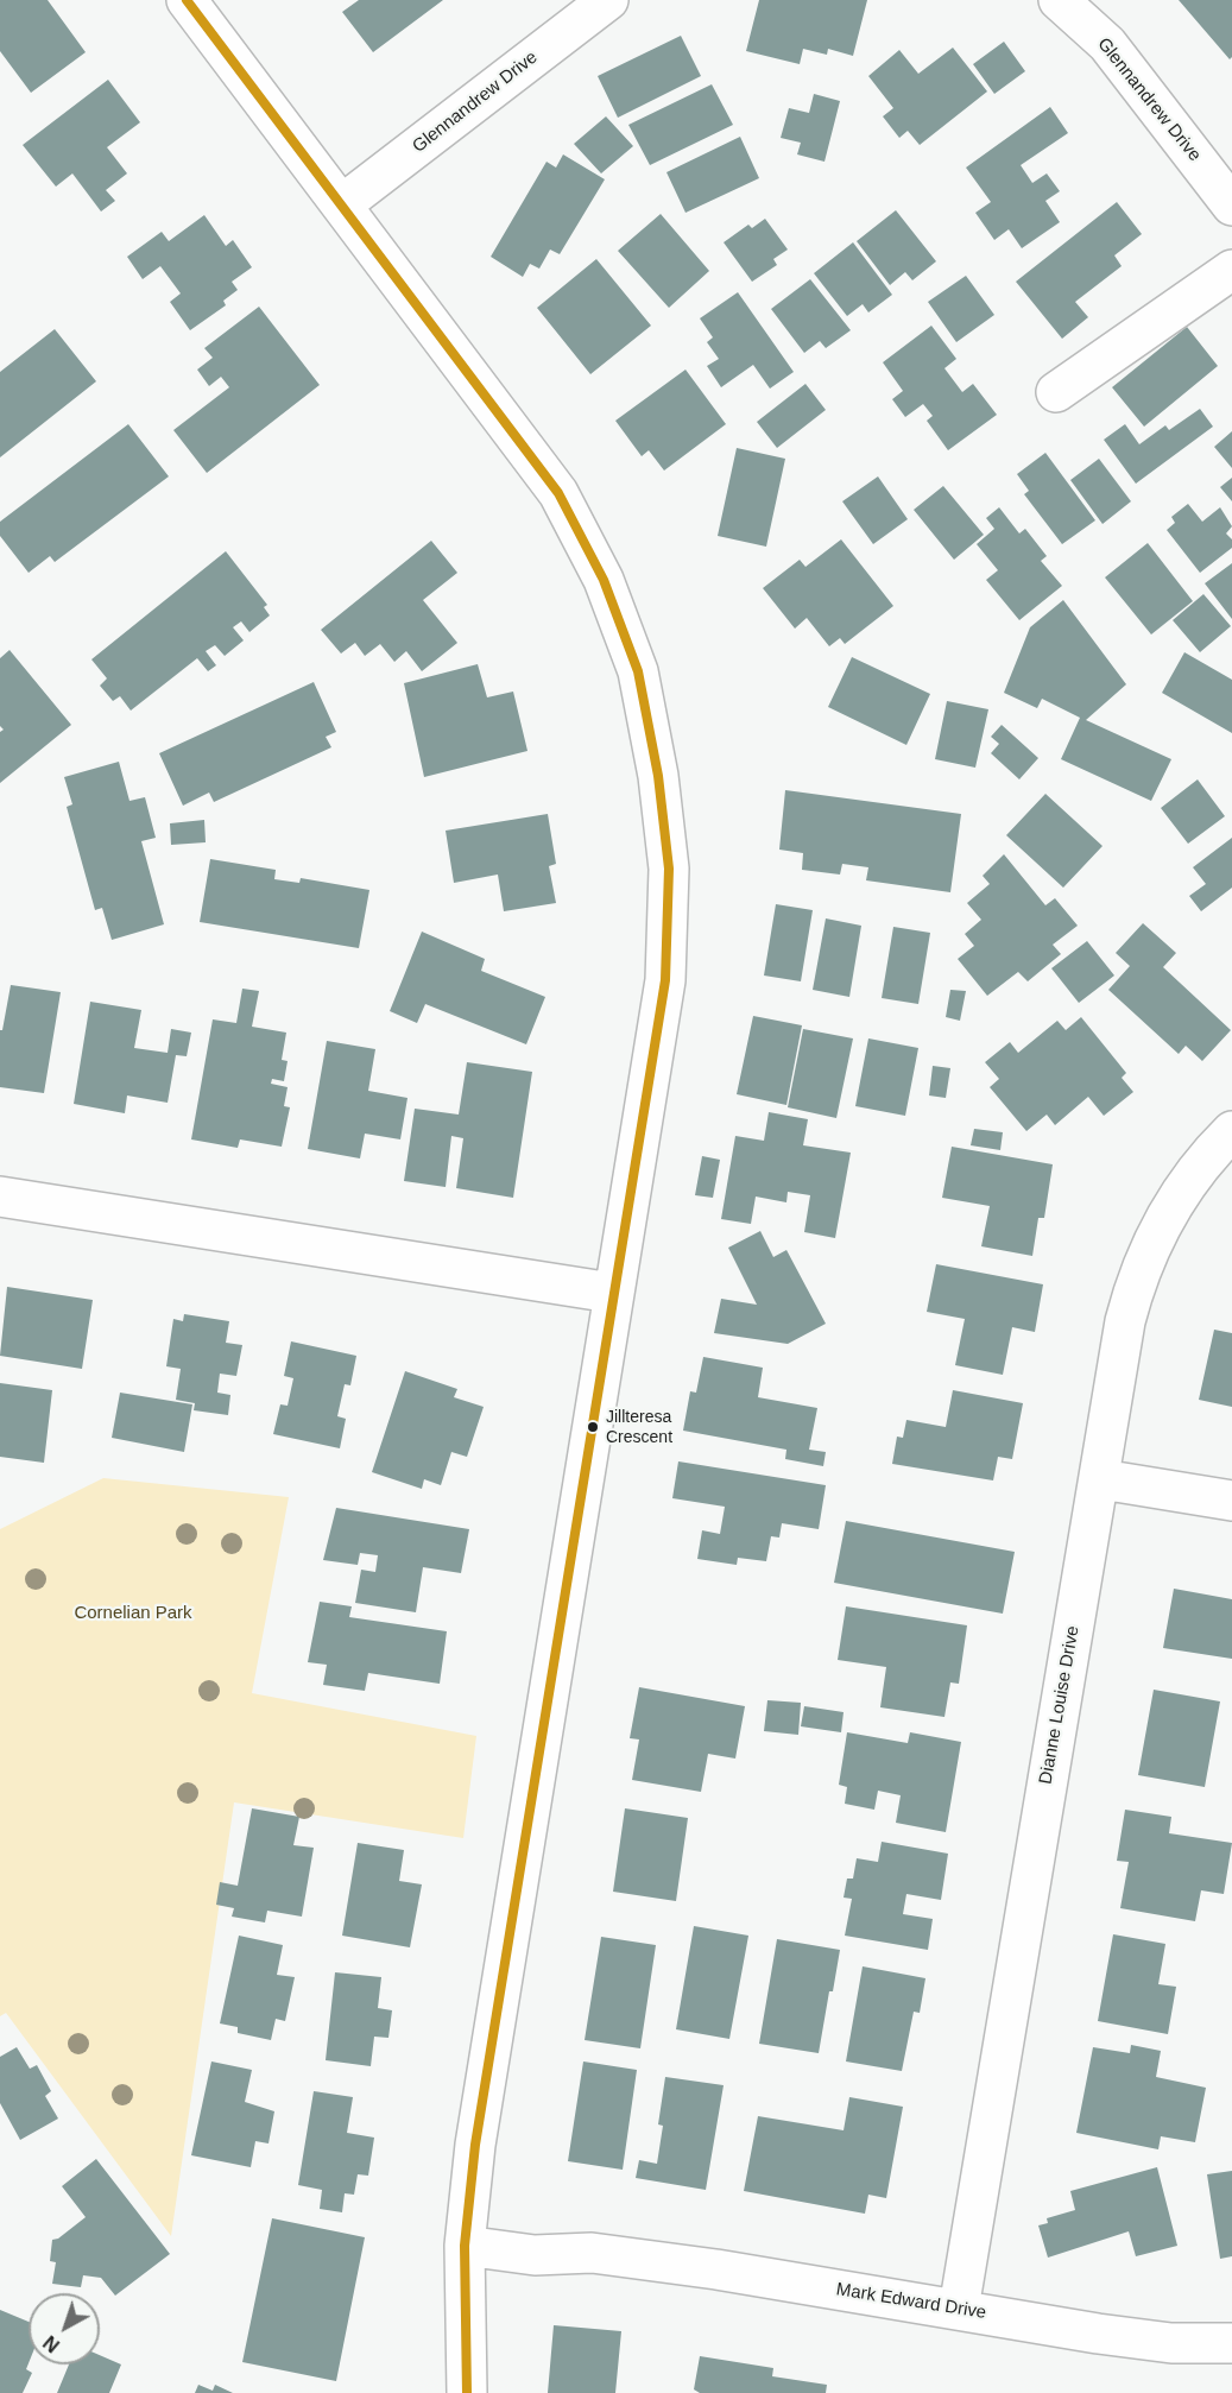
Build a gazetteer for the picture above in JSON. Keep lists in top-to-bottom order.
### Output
{
  "streets": {
    "street": ["Glennandrew Drive", "Dianne Louise Drive", "Mark Edward Drive"]
  },
  "crossings": [
    ["Dianne Louise Drive", "Mark Edward Drive"]
  ],
  "parks": ["Cornelian Park"],
  "places": ["Jillteresa Crescent"],
  "north": "bottom left"
}
